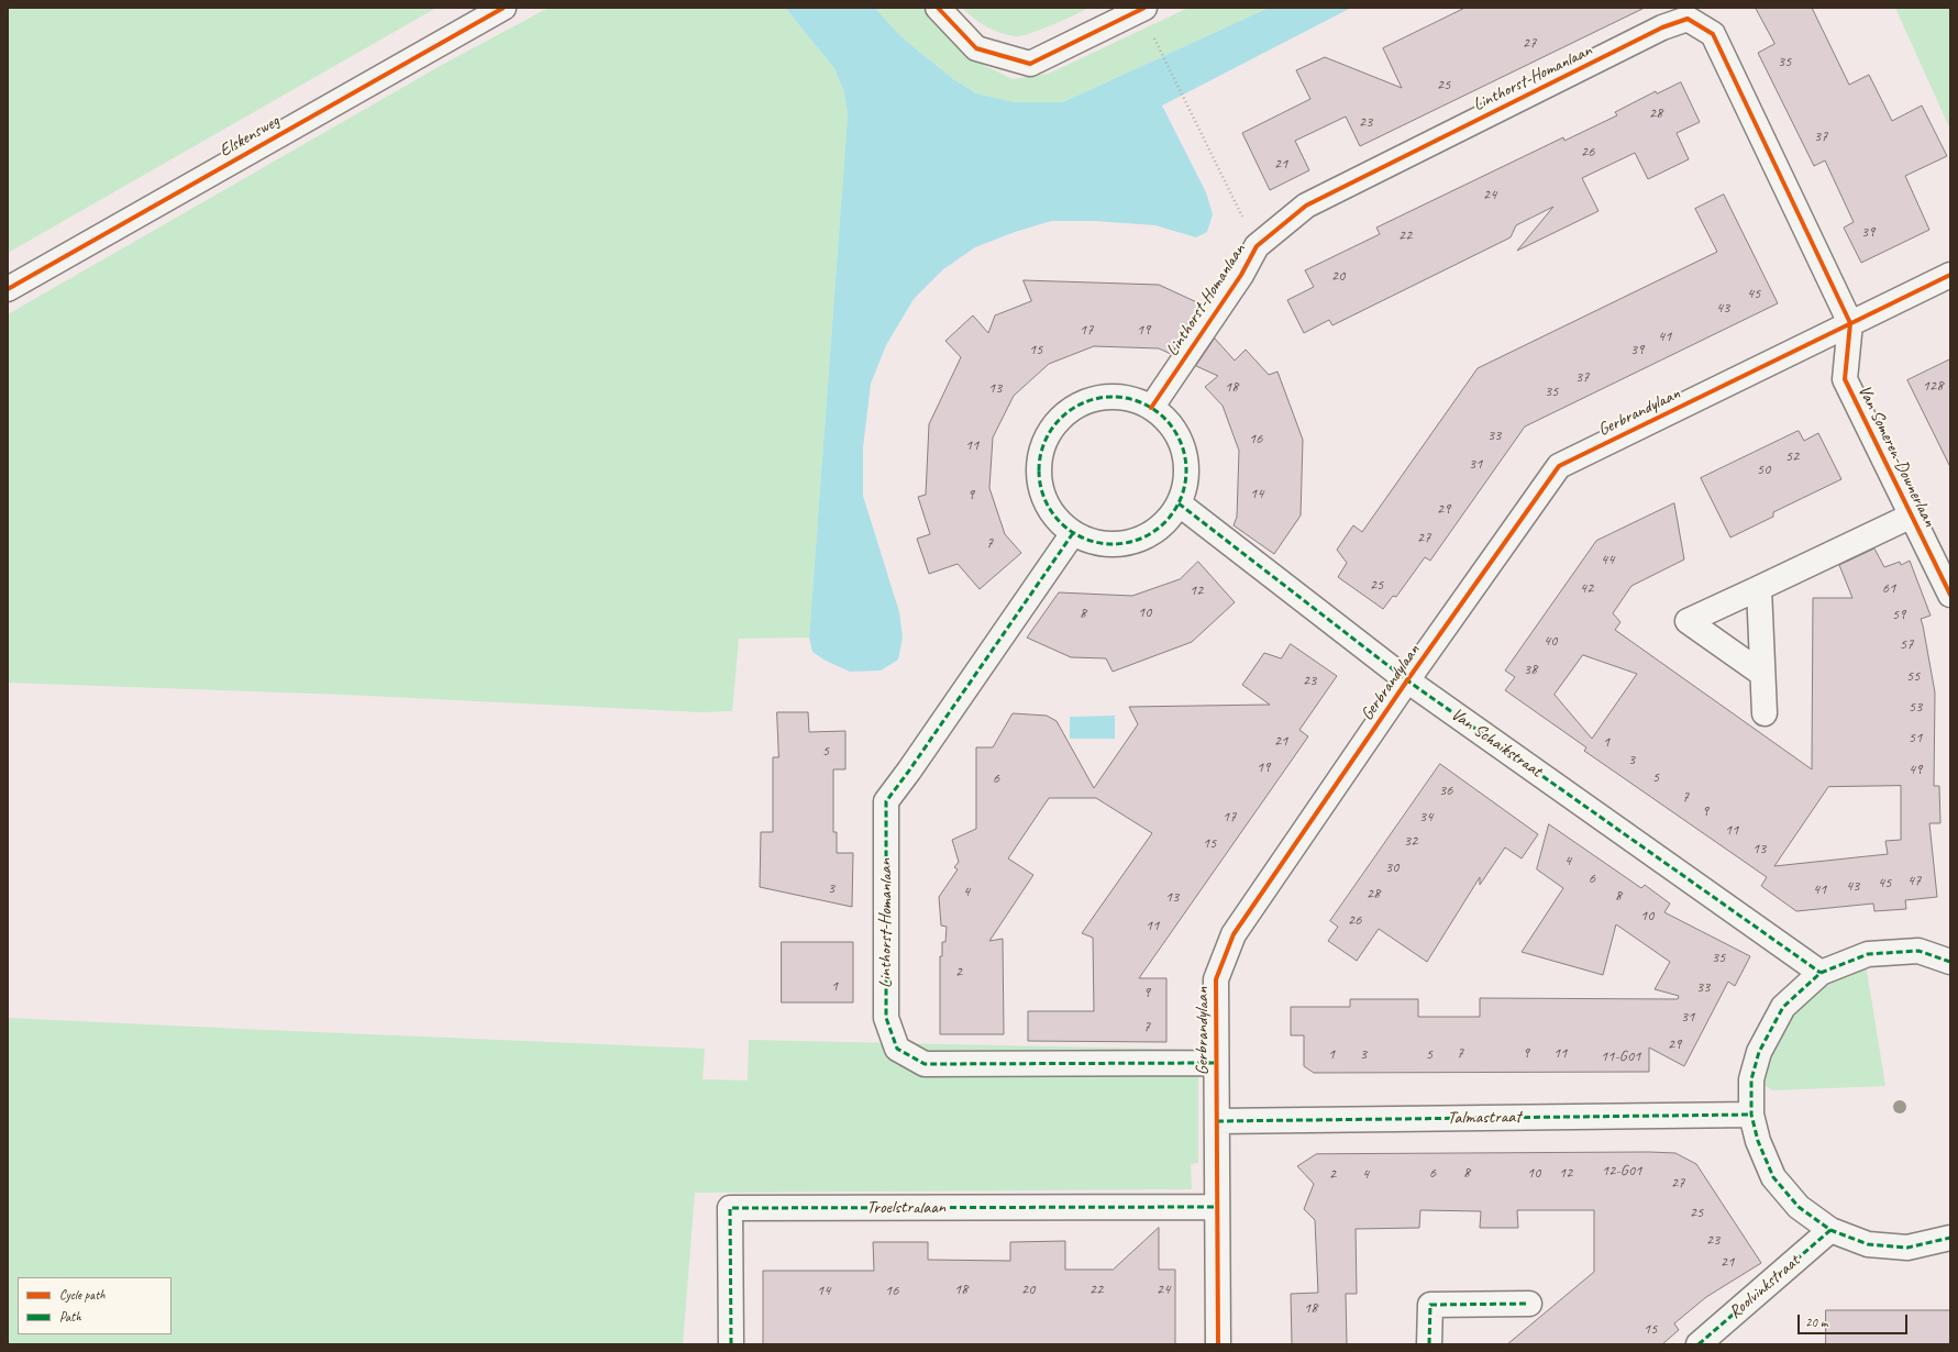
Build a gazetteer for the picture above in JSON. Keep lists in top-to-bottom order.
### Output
{
  "streets": {
    "street": [
      "Linthorst-Homanlaan",
      "Elskensweg",
      "Gerbrandylaan",
      "Van Someren-Downerlaan",
      "Van Schaikstraat",
      "Talmastraat",
      "Troelstralaan",
      "Roolvinkstraat"
    ]
  },
  "crossings": [
    ["Linthorst-Homanlaan", "Gerbrandylaan"],
    ["Linthorst-Homanlaan", "Van Someren-Downerlaan"],
    ["Linthorst-Homanlaan", "Van Schaikstraat"],
    ["Gerbrandylaan", "Van Someren-Downerlaan"],
    ["Gerbrandylaan", "Van Schaikstraat"],
    ["Gerbrandylaan", "Talmastraat"],
    ["Gerbrandylaan", "Troelstralaan"]
  ],
  "house_numbers": [
    "27",
    "35",
    "25",
    "28",
    "23",
    "37",
    "26",
    "21",
    "24",
    "39",
    "22",
    "20",
    "45",
    "43",
    "17",
    "19",
    "41",
    "15",
    "39",
    "37",
    "128",
    "18",
    "13",
    "35",
    "33",
    "16",
    "11",
    "52",
    "31",
    "50",
    "14",
    "9",
    "29",
    "27",
    "7",
    "44",
    "25",
    "42",
    "61",
    "12",
    "10",
    "8",
    "59",
    "40",
    "57",
    "38",
    "55",
    "23",
    "53",
    "51",
    "21",
    "1",
    "5",
    "3",
    "19",
    "49",
    "5",
    "6",
    "36",
    "7",
    "9",
    "17",
    "34",
    "11",
    "32",
    "15",
    "13",
    "4",
    "30",
    "6",
    "47",
    "45",
    "43",
    "3",
    "41",
    "4",
    "28",
    "8",
    "13",
    "10",
    "26",
    "11",
    "35",
    "2",
    "1",
    "33",
    "9",
    "31",
    "7",
    "29",
    "7",
    "9",
    "11",
    "1",
    "3",
    "5",
    "11-G01",
    "12-G01",
    "6",
    "8",
    "10",
    "12",
    "2",
    "4",
    "27",
    "25",
    "23",
    "21",
    "18",
    "20",
    "22",
    "24",
    "14",
    "16",
    "18",
    "15"
  ],
  "legend": ["Cycle path", "Path"],
  "scale_bar": "20 m"
}
